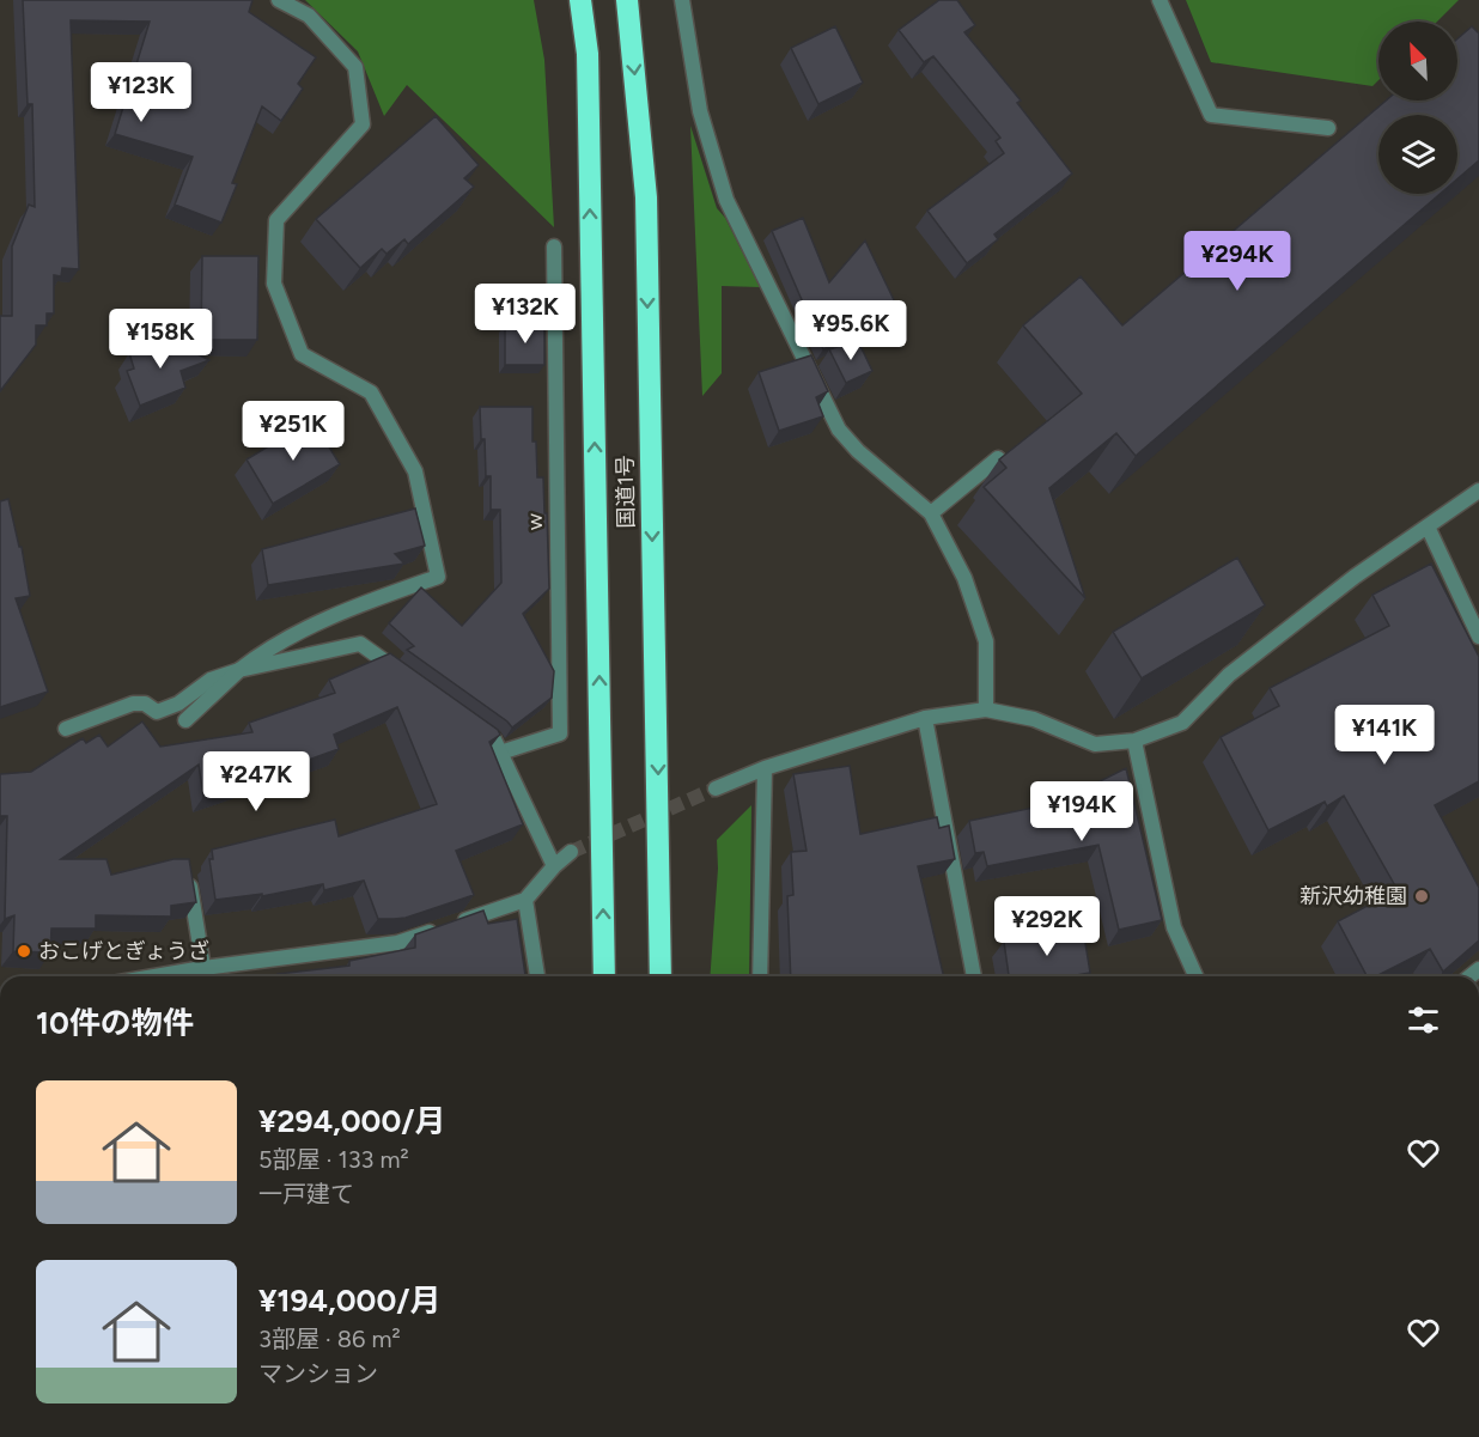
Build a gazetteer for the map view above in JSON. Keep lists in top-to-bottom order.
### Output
{
  "streets": {
    "highway": ["国道1号"],
    "street": ["w"]
  },
  "places": ["新沢幼稚園", "おこげとぎょうざ"],
  "north": "top left",
  "page": {
    "price": [
      "¥123K",
      "¥294K",
      "¥132K",
      "¥95.6K",
      "¥158K",
      "¥251K",
      "¥141K",
      "¥247K",
      "¥194K",
      "¥292K"
    ],
    "heading": "10件の物件",
    "list": [
      {
        "name": "¥294,000/月",
        "note": "5部屋 · 133 m² · 一戸建て"
      },
      {
        "name": "¥194,000/月",
        "note": "3部屋 · 86 m² · マンション"
      }
    ]
  }
}
